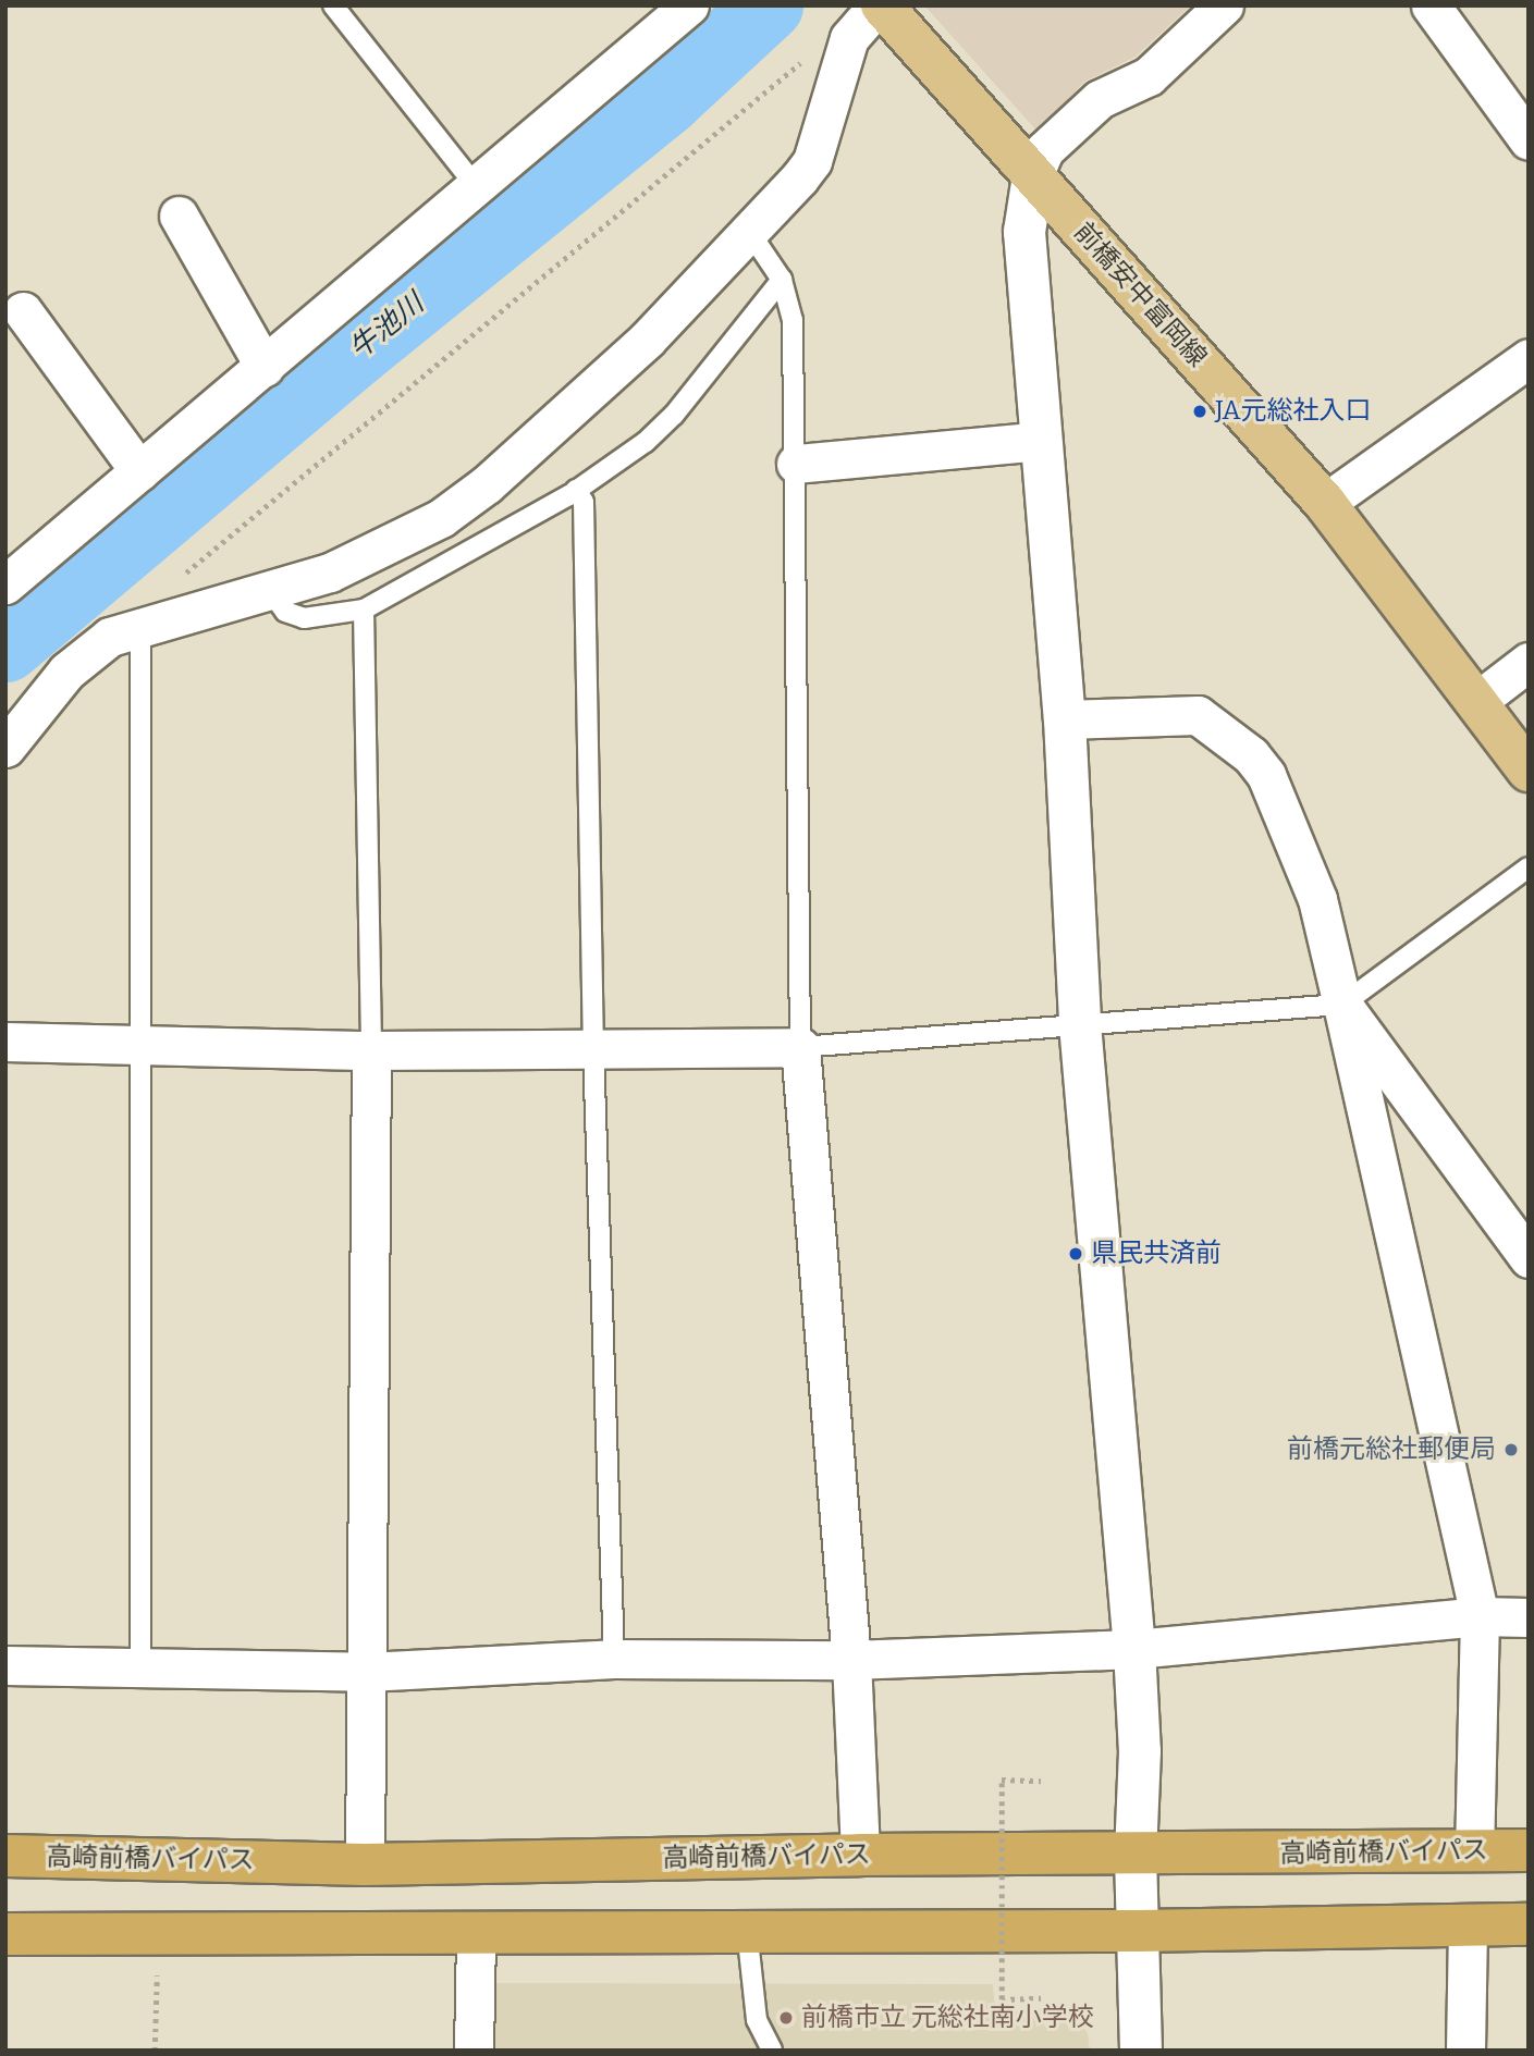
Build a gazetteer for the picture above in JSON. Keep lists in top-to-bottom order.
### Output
{
  "streets": {
    "highway": ["高崎前橋バイパス"],
    "main road": ["前橋安中富岡線"]
  },
  "water": ["牛池川"],
  "places": [
    "JA元総社入口",
    "県民共済前",
    "前橋元総社郵便局",
    "前橋市立 元総社南小学校"
  ]
}
